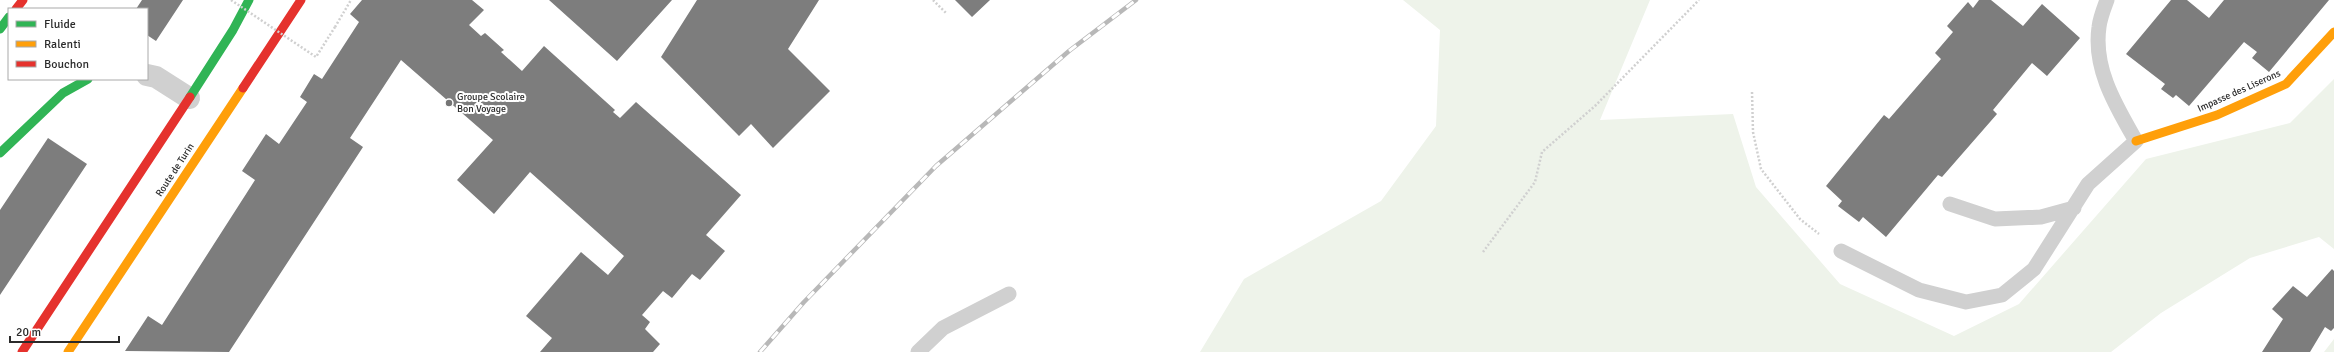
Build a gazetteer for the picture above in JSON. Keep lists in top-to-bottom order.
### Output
{
  "streets": {
    "main road": ["Impasse des Liserons", "Route de Turin"]
  },
  "places": ["Groupe Scolaire Bon Voyage"],
  "legend": ["Fluide", "Ralenti", "Bouchon"],
  "scale_bar": "20 m"
}
